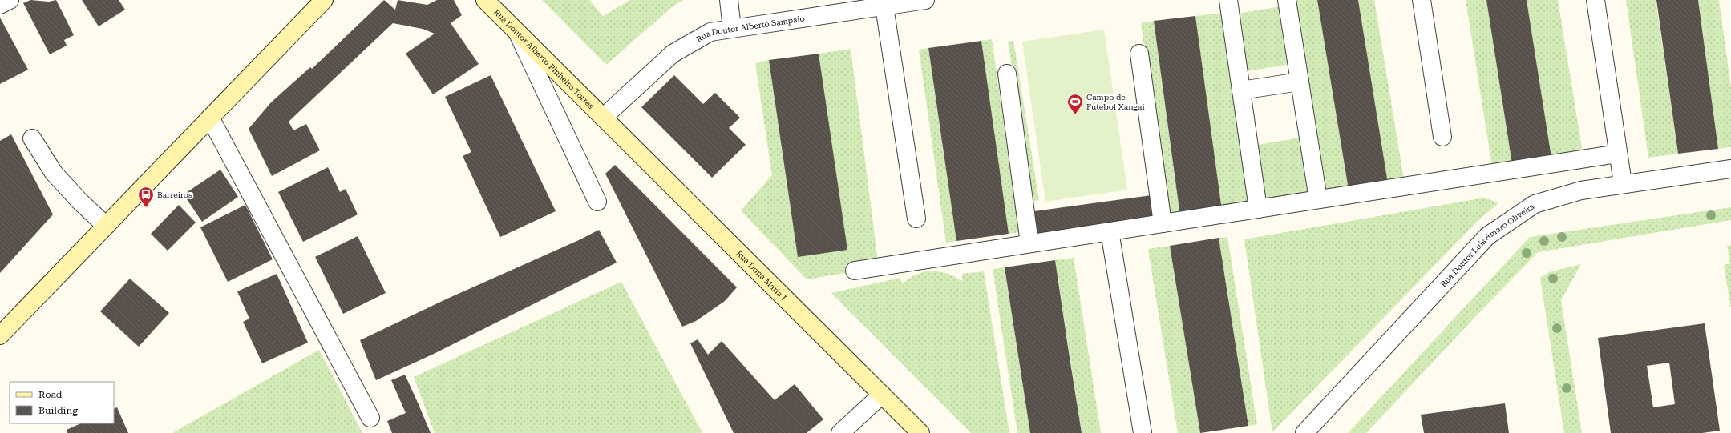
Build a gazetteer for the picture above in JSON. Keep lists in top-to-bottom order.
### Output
{
  "streets": {
    "main road": ["Rua Doutor Alberto Pinheiro Torres", "Rua Dona Maria I"],
    "street": ["Rua Doutor Alberto Sampaio", "Rua Doutor Luís Amaro Oliveira"]
  },
  "crossings": [
    ["Rua Doutor Alberto Sampaio", "Rua Doutor Alberto Pinheiro Torres"],
    ["Rua Doutor Alberto Sampaio", "Rua Dona Maria I"],
    ["Rua Doutor Alberto Pinheiro Torres", "Rua Dona Maria I"]
  ],
  "places": {
    "sports": ["Campo de Futebol Xangai"],
    "bus stop": ["Barreiros"]
  },
  "legend": ["Road", "Building"]
}
